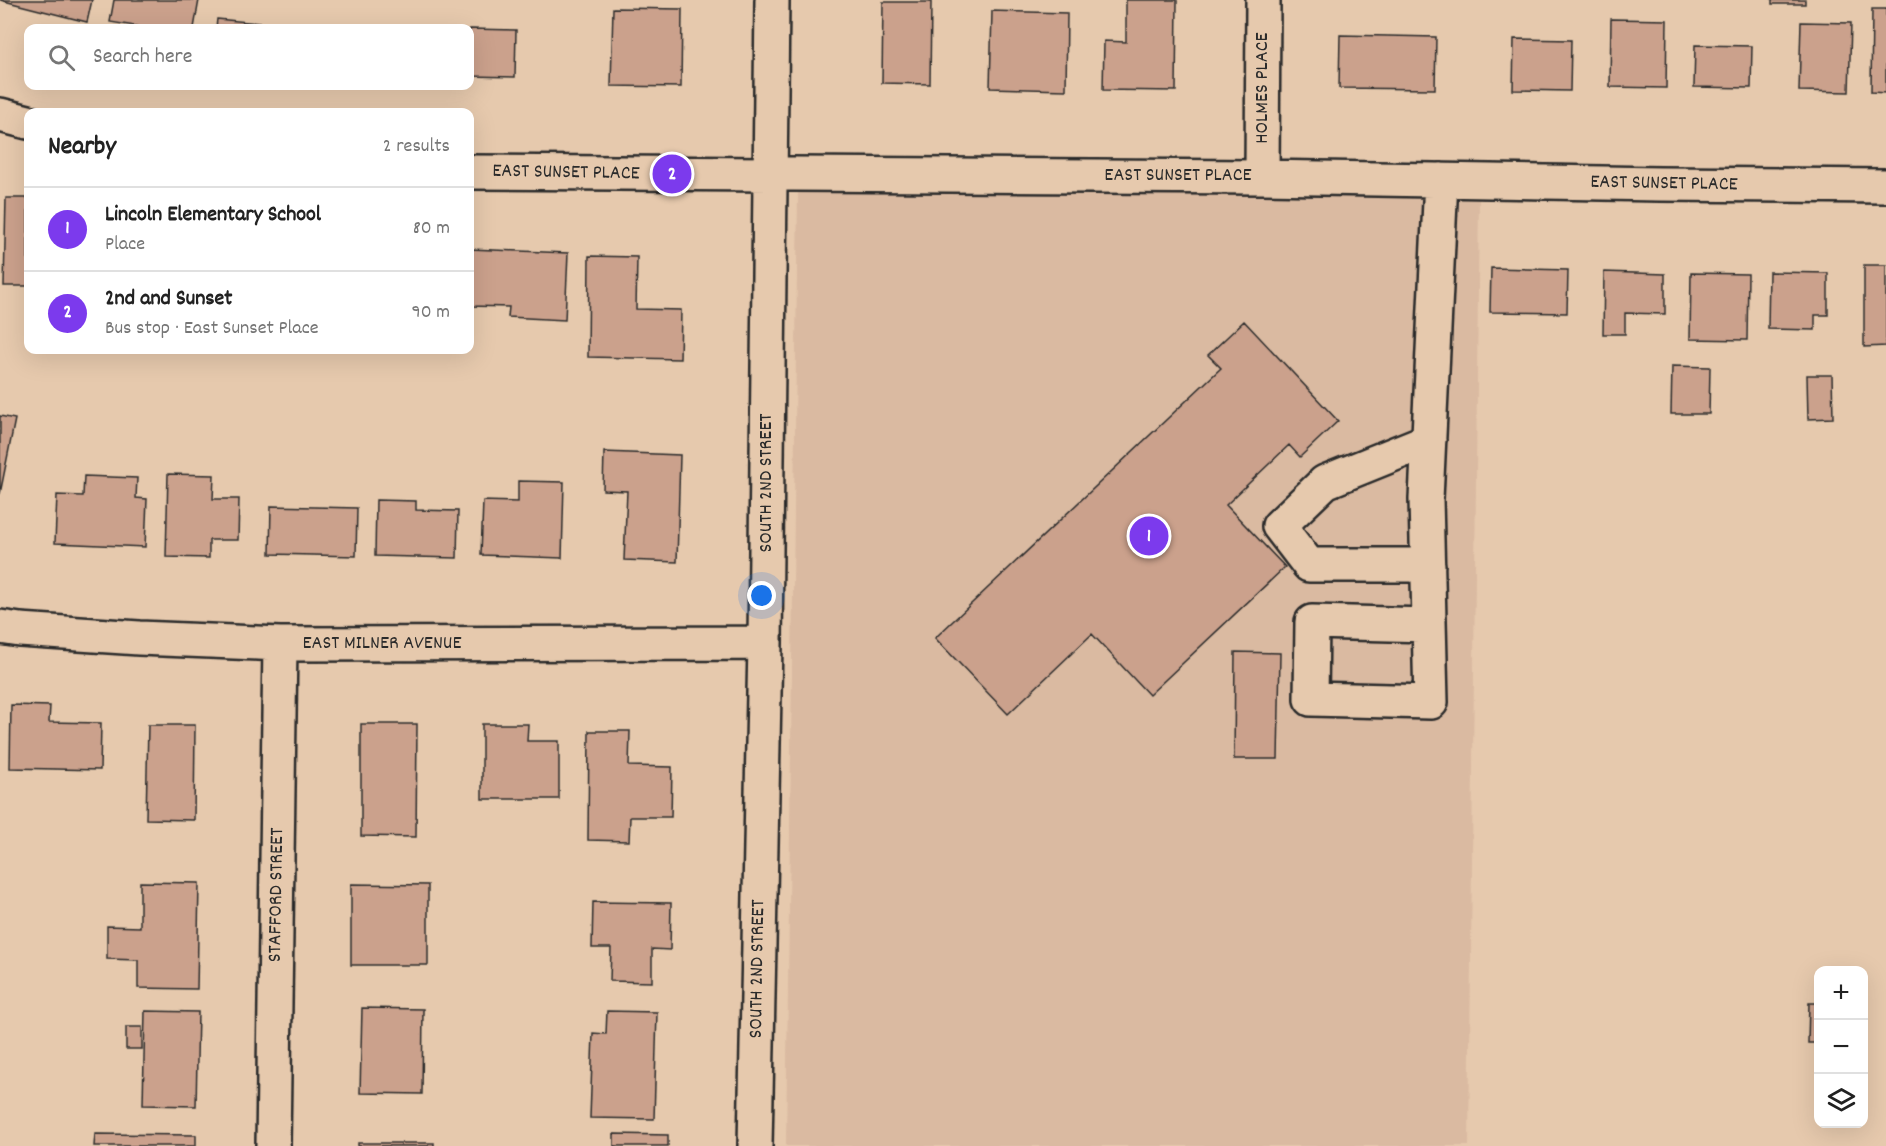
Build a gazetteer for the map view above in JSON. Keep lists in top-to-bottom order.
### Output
{
  "streets": {
    "street": [
      "HOLMES PLACE",
      "EAST SUNSET PLACE",
      "SOUTH 2ND STREET",
      "EAST MILNER AVENUE",
      "STAFFORD STREET"
    ]
  },
  "crossings": [
    ["HOLMES PLACE", "EAST SUNSET PLACE"],
    ["EAST SUNSET PLACE", "SOUTH 2ND STREET"],
    ["SOUTH 2ND STREET", "EAST MILNER AVENUE"],
    ["EAST MILNER AVENUE", "STAFFORD STREET"]
  ],
  "page": {
    "search": "Search here",
    "heading": ["Nearby", "2 results"],
    "pins": ["2", "1"],
    "list": [
      {
        "mark": "1",
        "name": "Lincoln Elementary School",
        "note": "Place",
        "value": "80 m"
      },
      {
        "mark": "2",
        "name": "2nd and Sunset",
        "note": "Bus stop · East Sunset Place",
        "value": "90 m"
      }
    ],
    "map_buttons": ["+", "−"]
  }
}
